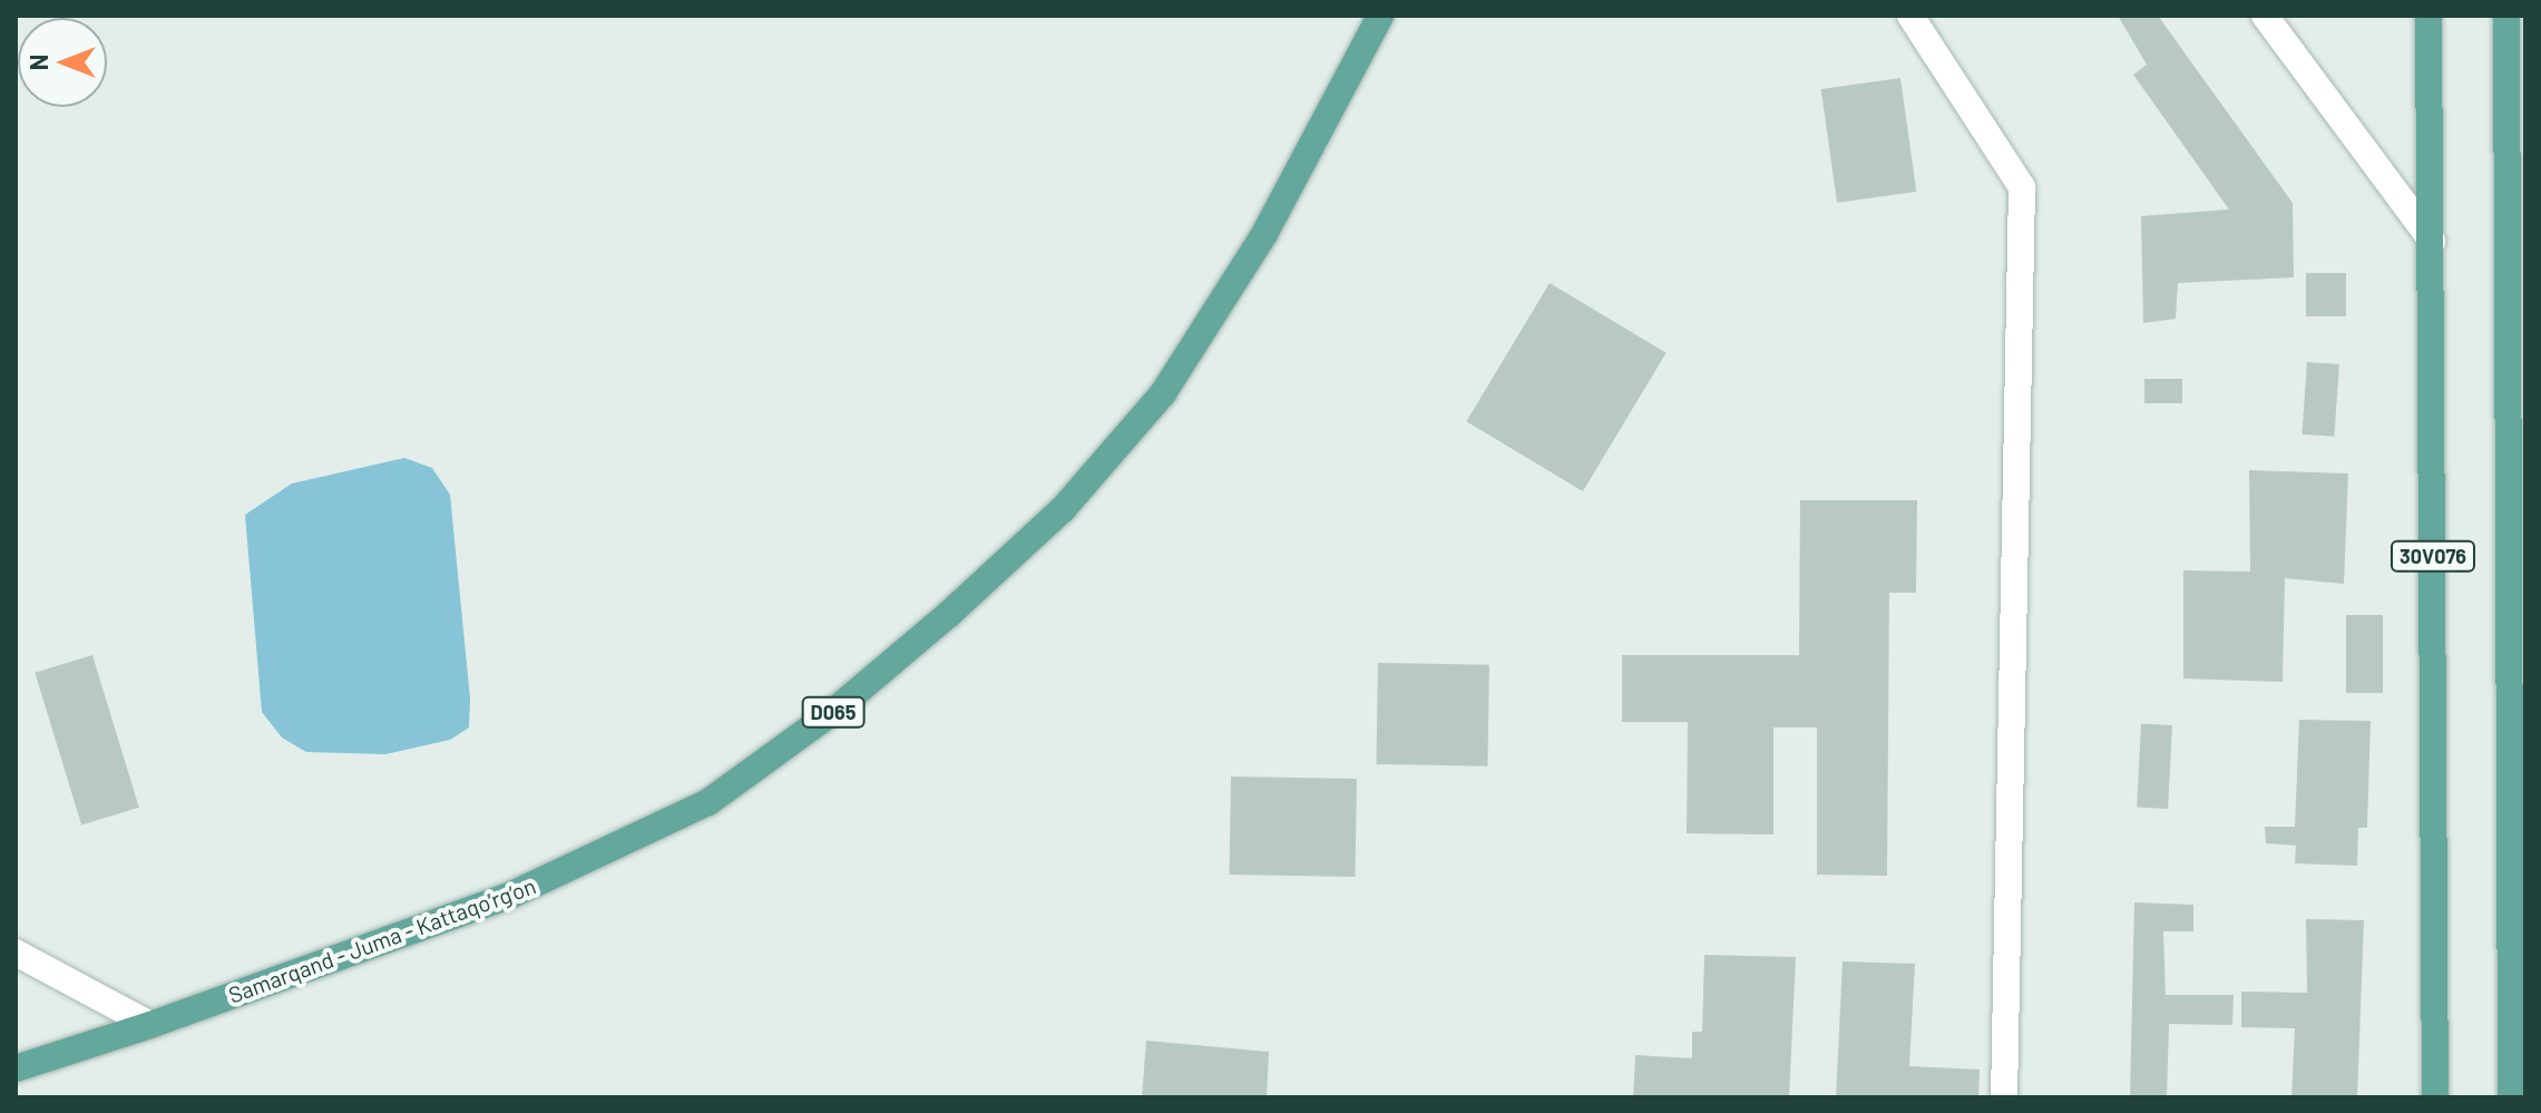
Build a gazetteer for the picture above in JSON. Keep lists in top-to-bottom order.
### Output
{
  "streets": {
    "main road": ["30V076", "D065", "Samarqand - Juma - Kattaqo‘rg‘on"]
  },
  "north": "left"
}
